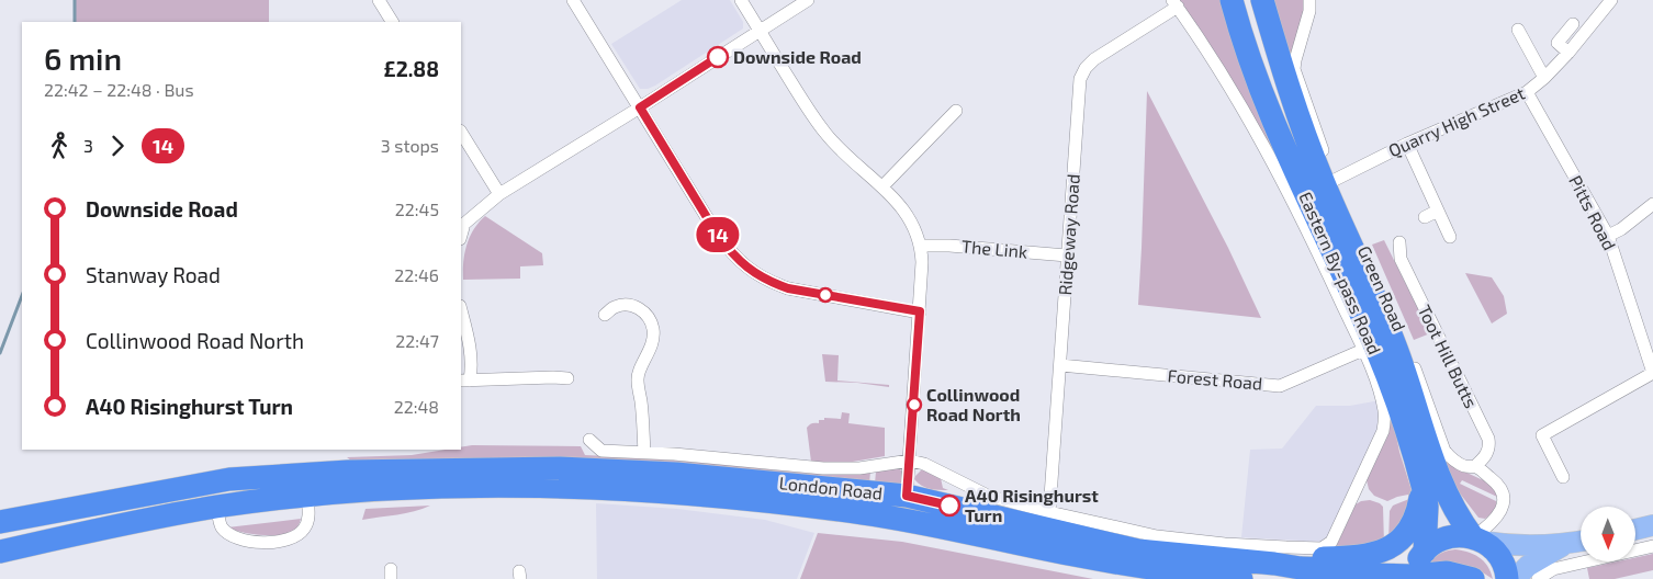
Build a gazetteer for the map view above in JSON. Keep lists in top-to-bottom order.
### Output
{
  "streets": {
    "highway": ["Eastern By-pass Road", "London Road"],
    "street": [
      "Quarry High Street",
      "Pitts Road",
      "Ridgeway Road",
      "The Link",
      "Green Road",
      "Toot Hill Butts",
      "Forest Road"
    ]
  },
  "crossings": [
    ["Quarry High Street", "Pitts Road"],
    ["Quarry High Street", "Green Road"],
    ["Ridgeway Road", "The Link"],
    ["Ridgeway Road", "Forest Road"],
    ["Ridgeway Road", "London Road"],
    ["Eastern By-pass Road", "Green Road"],
    ["Green Road", "Toot Hill Butts"]
  ],
  "places": ["Downside Road", "Collinwood Road North", "A40 Risinghurst Turn"],
  "lines": ["bus line 14"],
  "north": "bottom",
  "page": {
    "on_map": "14",
    "heading": ["6 min", "22:42 – 22:48 · Bus", "£2.88"],
    "legs": ["3", "14", "3 stops"],
    "list": [
      {
        "name": "Downside Road",
        "value": "22:45"
      },
      {
        "name": "Stanway Road",
        "value": "22:46"
      },
      {
        "name": "Collinwood Road North",
        "value": "22:47"
      },
      {
        "name": "A40 Risinghurst Turn",
        "value": "22:48"
      }
    ]
  }
}
